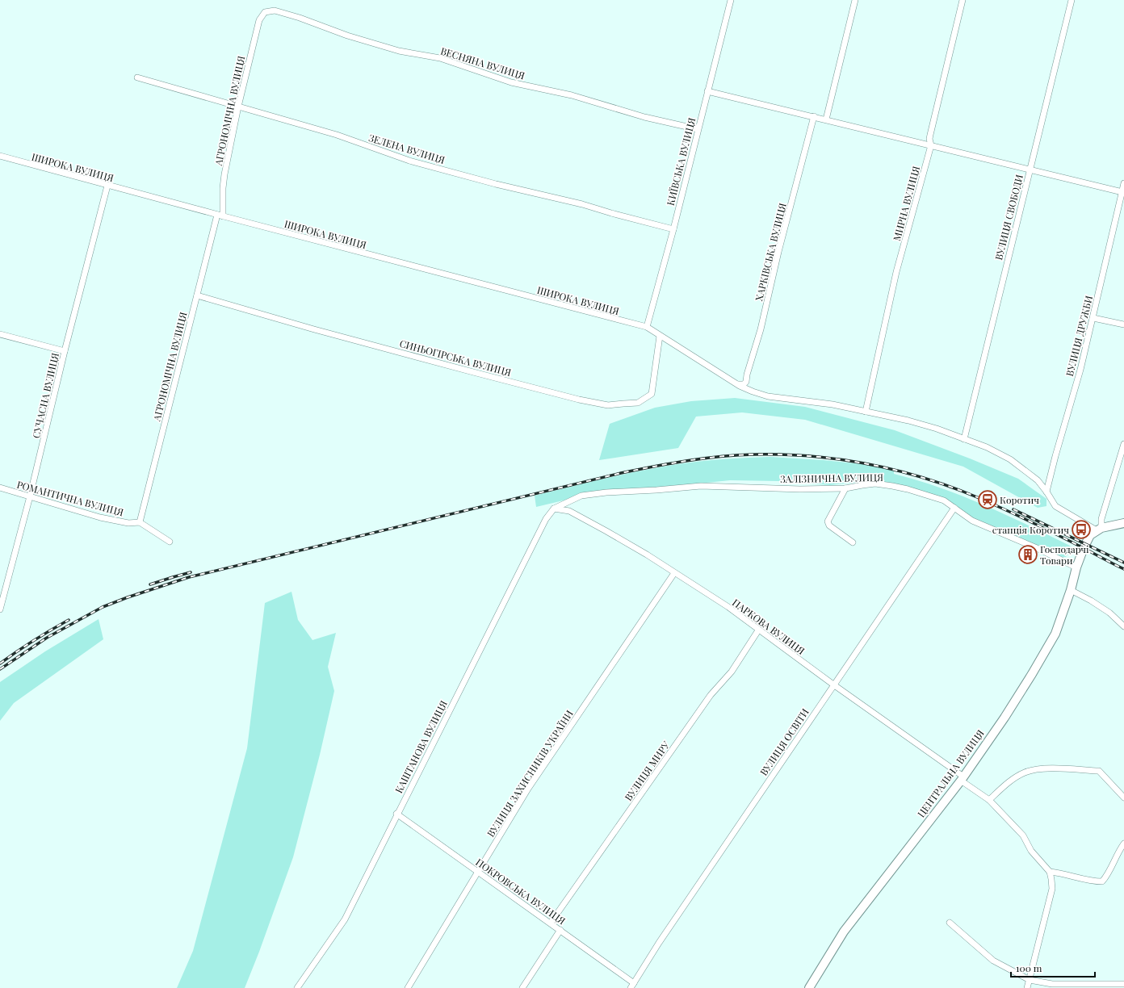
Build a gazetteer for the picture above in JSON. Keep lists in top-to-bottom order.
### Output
{
  "streets": {
    "street": [
      "ВЕСНЯНА ВУЛИЦЯ",
      "АГРОНОМІЧНА ВУЛИЦЯ",
      "ЗЕЛЕНА ВУЛИЦЯ",
      "КИЇВСЬКА ВУЛИЦЯ",
      "ШИРОКА ВУЛИЦЯ",
      "МИРНА ВУЛИЦЯ",
      "ВУЛИЦЯ СВОБОДИ",
      "ХАРКІВСЬКА ВУЛИЦЯ",
      "ВУЛИЦЯ ДРУЖБИ",
      "СИНЬОГІРСЬКА ВУЛИЦЯ",
      "СУЧАСНА ВУЛИЦЯ",
      "ЗАЛІЗНИЧНА ВУЛИЦЯ",
      "РОМАНТИЧНА ВУЛИЦЯ",
      "ПАРКОВА ВУЛИЦЯ",
      "ВУЛИЦЯ ОСВІТИ",
      "КАШТАНОВА ВУЛИЦЯ",
      "ВУЛИЦЯ МИРУ",
      "ВУЛИЦЯ ЗАХИСНИКІВ УКРАЇНИ",
      "ЦЕНТРАЛЬНА ВУЛИЦЯ",
      "ПОКРОВСЬКА ВУЛИЦЯ"
    ]
  },
  "crossings": [
    ["ВЕСНЯНА ВУЛИЦЯ", "АГРОНОМІЧНА ВУЛИЦЯ"],
    ["ВЕСНЯНА ВУЛИЦЯ", "КИЇВСЬКА ВУЛИЦЯ"],
    ["АГРОНОМІЧНА ВУЛИЦЯ", "ЗЕЛЕНА ВУЛИЦЯ"],
    ["АГРОНОМІЧНА ВУЛИЦЯ", "ШИРОКА ВУЛИЦЯ"],
    ["АГРОНОМІЧНА ВУЛИЦЯ", "СИНЬОГІРСЬКА ВУЛИЦЯ"],
    ["АГРОНОМІЧНА ВУЛИЦЯ", "РОМАНТИЧНА ВУЛИЦЯ"],
    ["ЗЕЛЕНА ВУЛИЦЯ", "КИЇВСЬКА ВУЛИЦЯ"],
    ["КИЇВСЬКА ВУЛИЦЯ", "ШИРОКА ВУЛИЦЯ"],
    ["ШИРОКА ВУЛИЦЯ", "МИРНА ВУЛИЦЯ"],
    ["ШИРОКА ВУЛИЦЯ", "ВУЛИЦЯ СВОБОДИ"],
    ["ШИРОКА ВУЛИЦЯ", "ХАРКІВСЬКА ВУЛИЦЯ"],
    ["ШИРОКА ВУЛИЦЯ", "ВУЛИЦЯ ДРУЖБИ"],
    ["ШИРОКА ВУЛИЦЯ", "СИНЬОГІРСЬКА ВУЛИЦЯ"],
    ["ШИРОКА ВУЛИЦЯ", "СУЧАСНА ВУЛИЦЯ"],
    ["ШИРОКА ВУЛИЦЯ", "ЦЕНТРАЛЬНА ВУЛИЦЯ"],
    ["СУЧАСНА ВУЛИЦЯ", "РОМАНТИЧНА ВУЛИЦЯ"],
    ["ЗАЛІЗНИЧНА ВУЛИЦЯ", "ПАРКОВА ВУЛИЦЯ"],
    ["ЗАЛІЗНИЧНА ВУЛИЦЯ", "ВУЛИЦЯ ОСВІТИ"],
    ["ЗАЛІЗНИЧНА ВУЛИЦЯ", "КАШТАНОВА ВУЛИЦЯ"],
    ["ЗАЛІЗНИЧНА ВУЛИЦЯ", "ЦЕНТРАЛЬНА ВУЛИЦЯ"],
    ["ПАРКОВА ВУЛИЦЯ", "ВУЛИЦЯ ОСВІТИ"],
    ["ПАРКОВА ВУЛИЦЯ", "КАШТАНОВА ВУЛИЦЯ"],
    ["ПАРКОВА ВУЛИЦЯ", "ВУЛИЦЯ МИРУ"],
    ["ПАРКОВА ВУЛИЦЯ", "ВУЛИЦЯ ЗАХИСНИКІВ УКРАЇНИ"],
    ["ПАРКОВА ВУЛИЦЯ", "ЦЕНТРАЛЬНА ВУЛИЦЯ"],
    ["ВУЛИЦЯ ОСВІТИ", "ПОКРОВСЬКА ВУЛИЦЯ"],
    ["КАШТАНОВА ВУЛИЦЯ", "ПОКРОВСЬКА ВУЛИЦЯ"],
    ["ВУЛИЦЯ МИРУ", "ПОКРОВСЬКА ВУЛИЦЯ"],
    ["ВУЛИЦЯ ЗАХИСНИКІВ УКРАЇНИ", "ПОКРОВСЬКА ВУЛИЦЯ"]
  ],
  "places": {
    "station": ["Коротич"],
    "bus stop": ["станція Коротич"],
    "building": ["Господарчі Товари"]
  },
  "scale_bar": "100 m"
}
